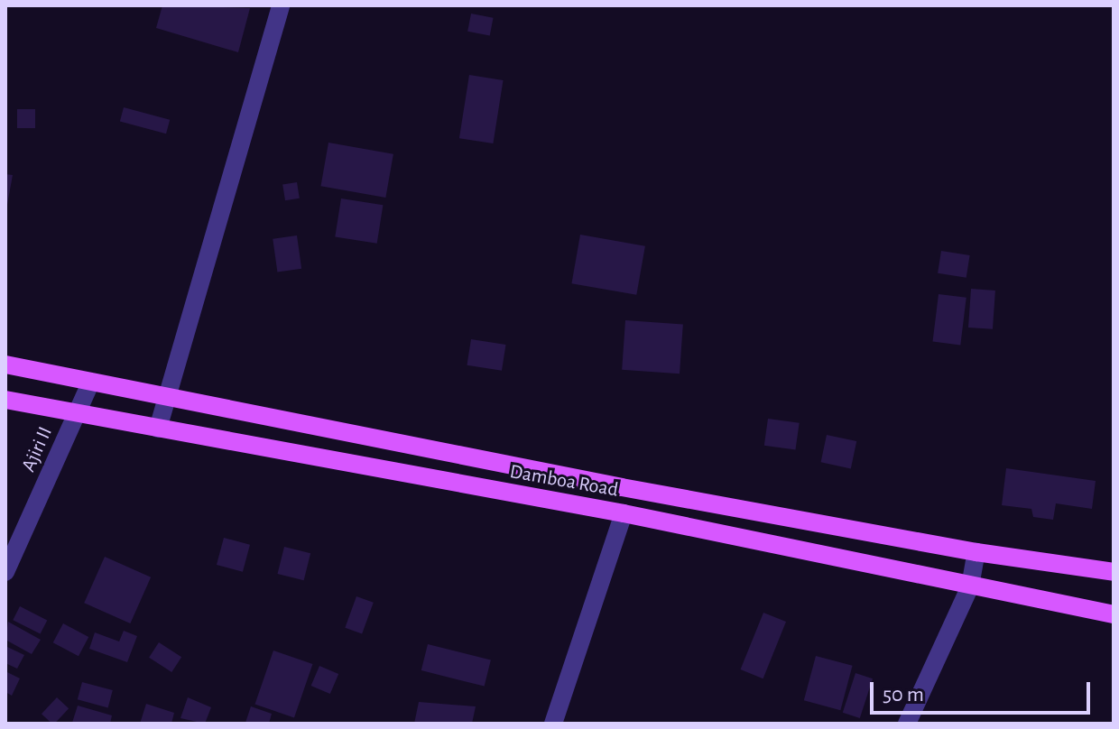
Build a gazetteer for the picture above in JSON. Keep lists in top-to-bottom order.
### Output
{
  "streets": {
    "main road": ["Damboa Road"],
    "street": ["Ajiri II"]
  },
  "crossings": [
    ["Ajiri II", "Damboa Road"]
  ],
  "scale_bar": "50 m"
}
